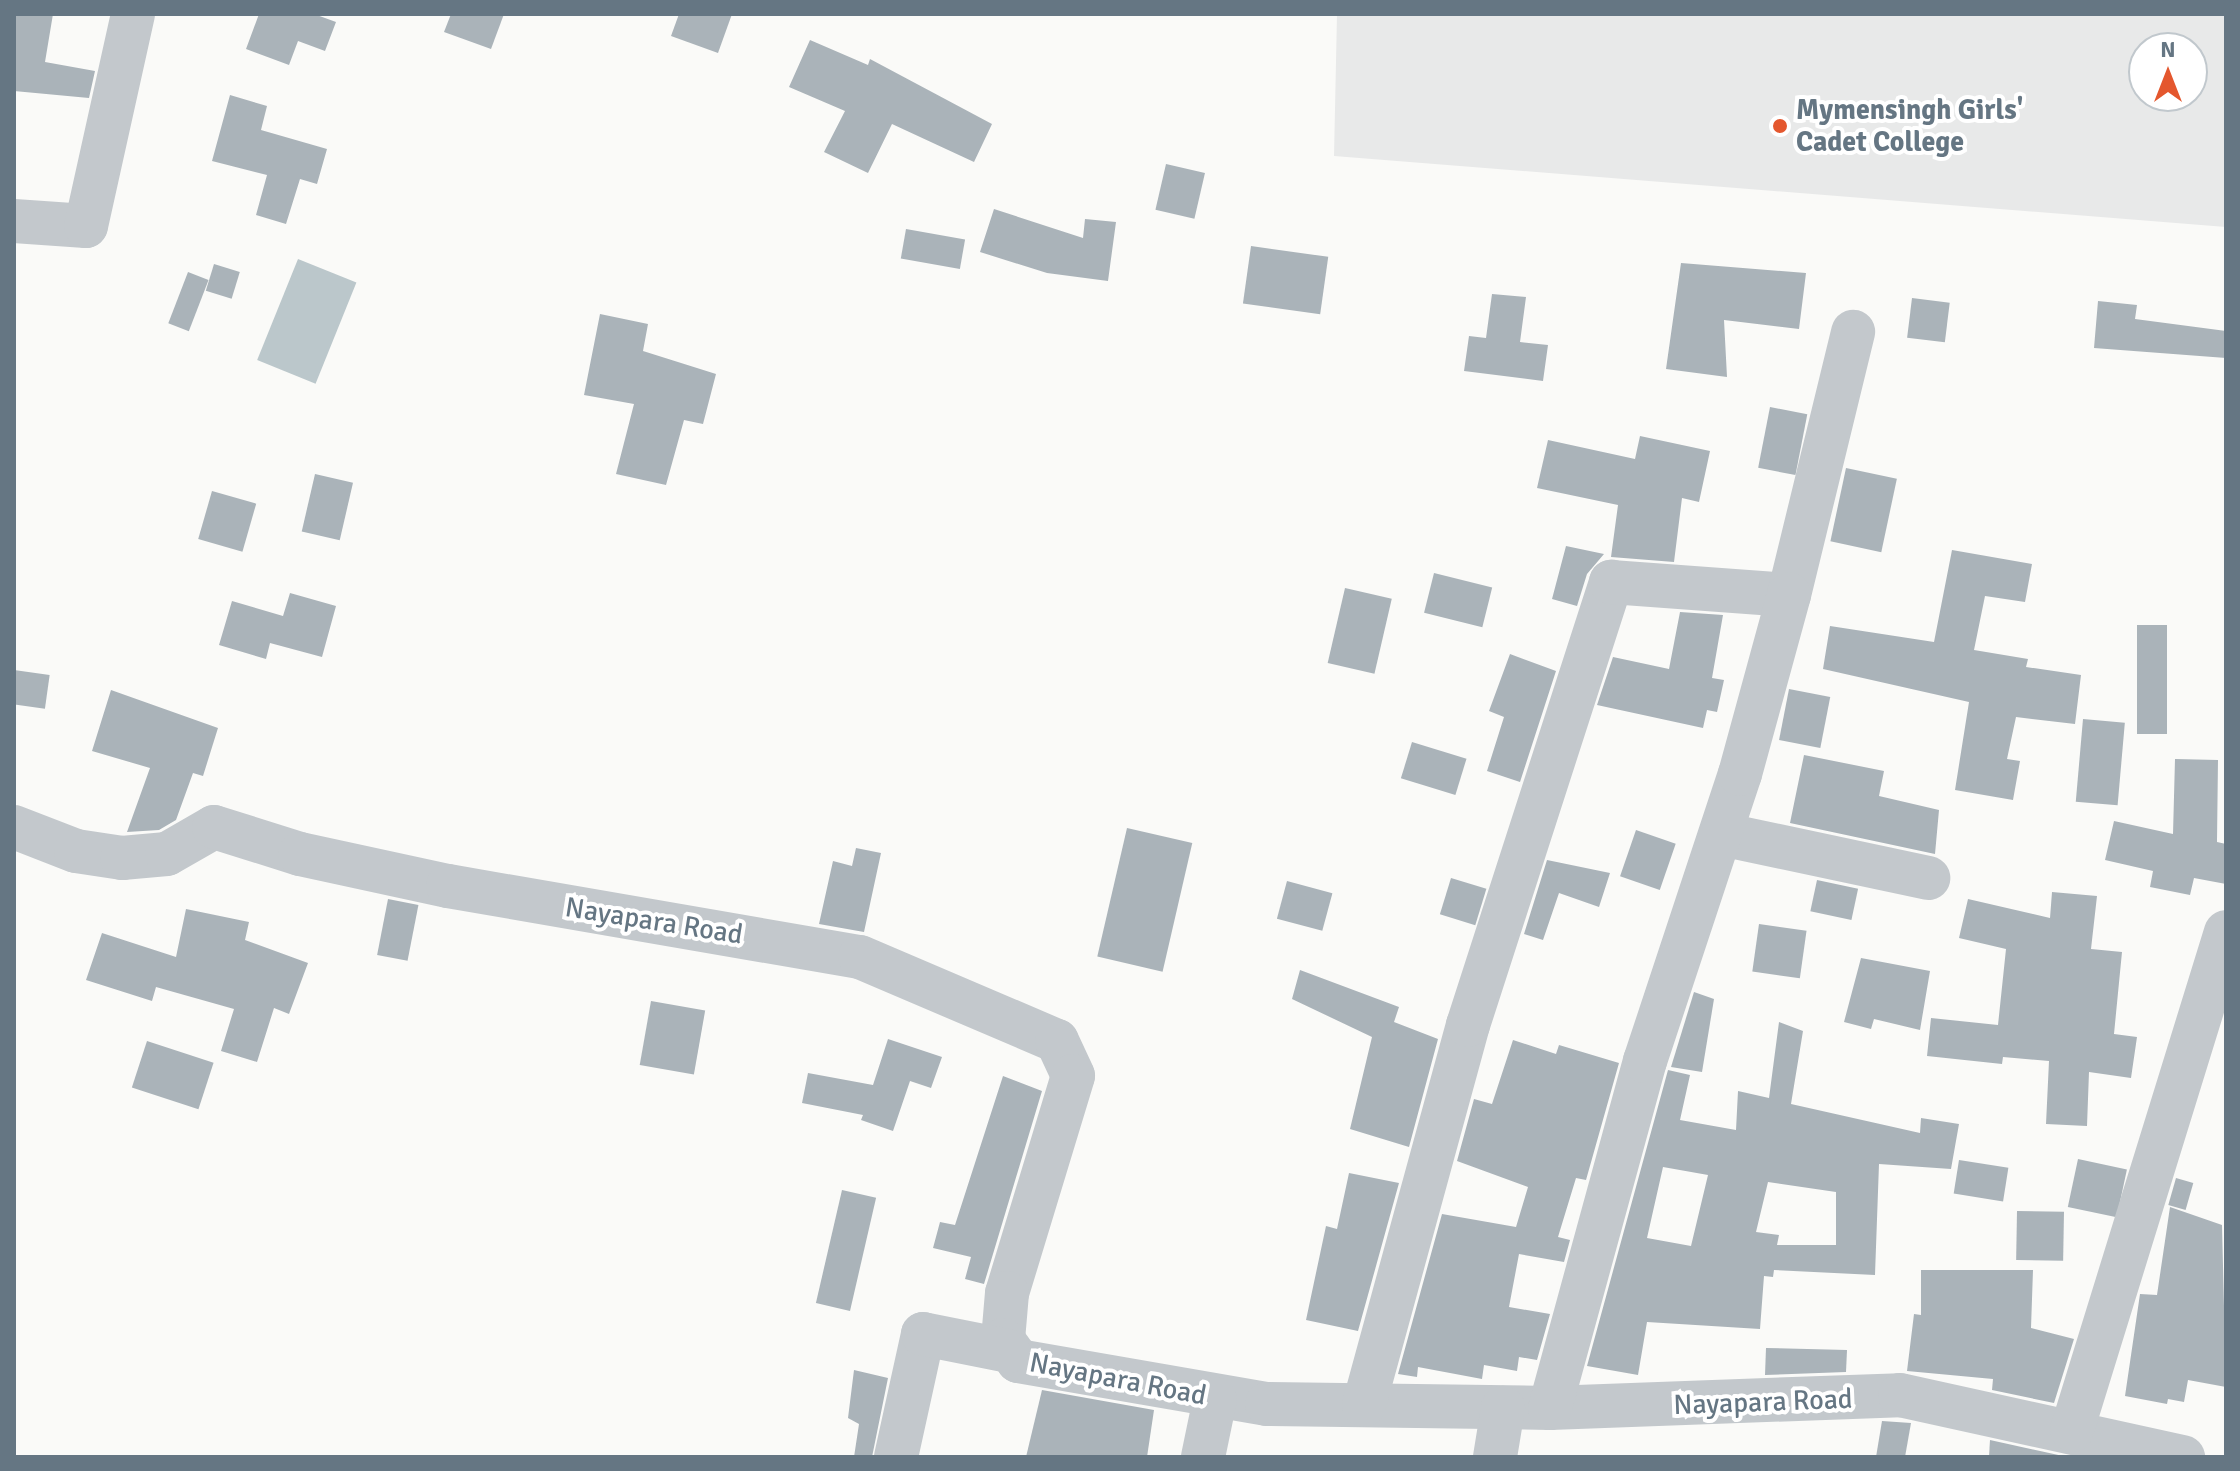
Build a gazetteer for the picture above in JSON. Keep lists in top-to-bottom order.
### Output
{
  "streets": {
    "street": ["Nayapara Road"]
  },
  "places": ["Mymensingh Girls' Cadet College"],
  "north": "top"
}
